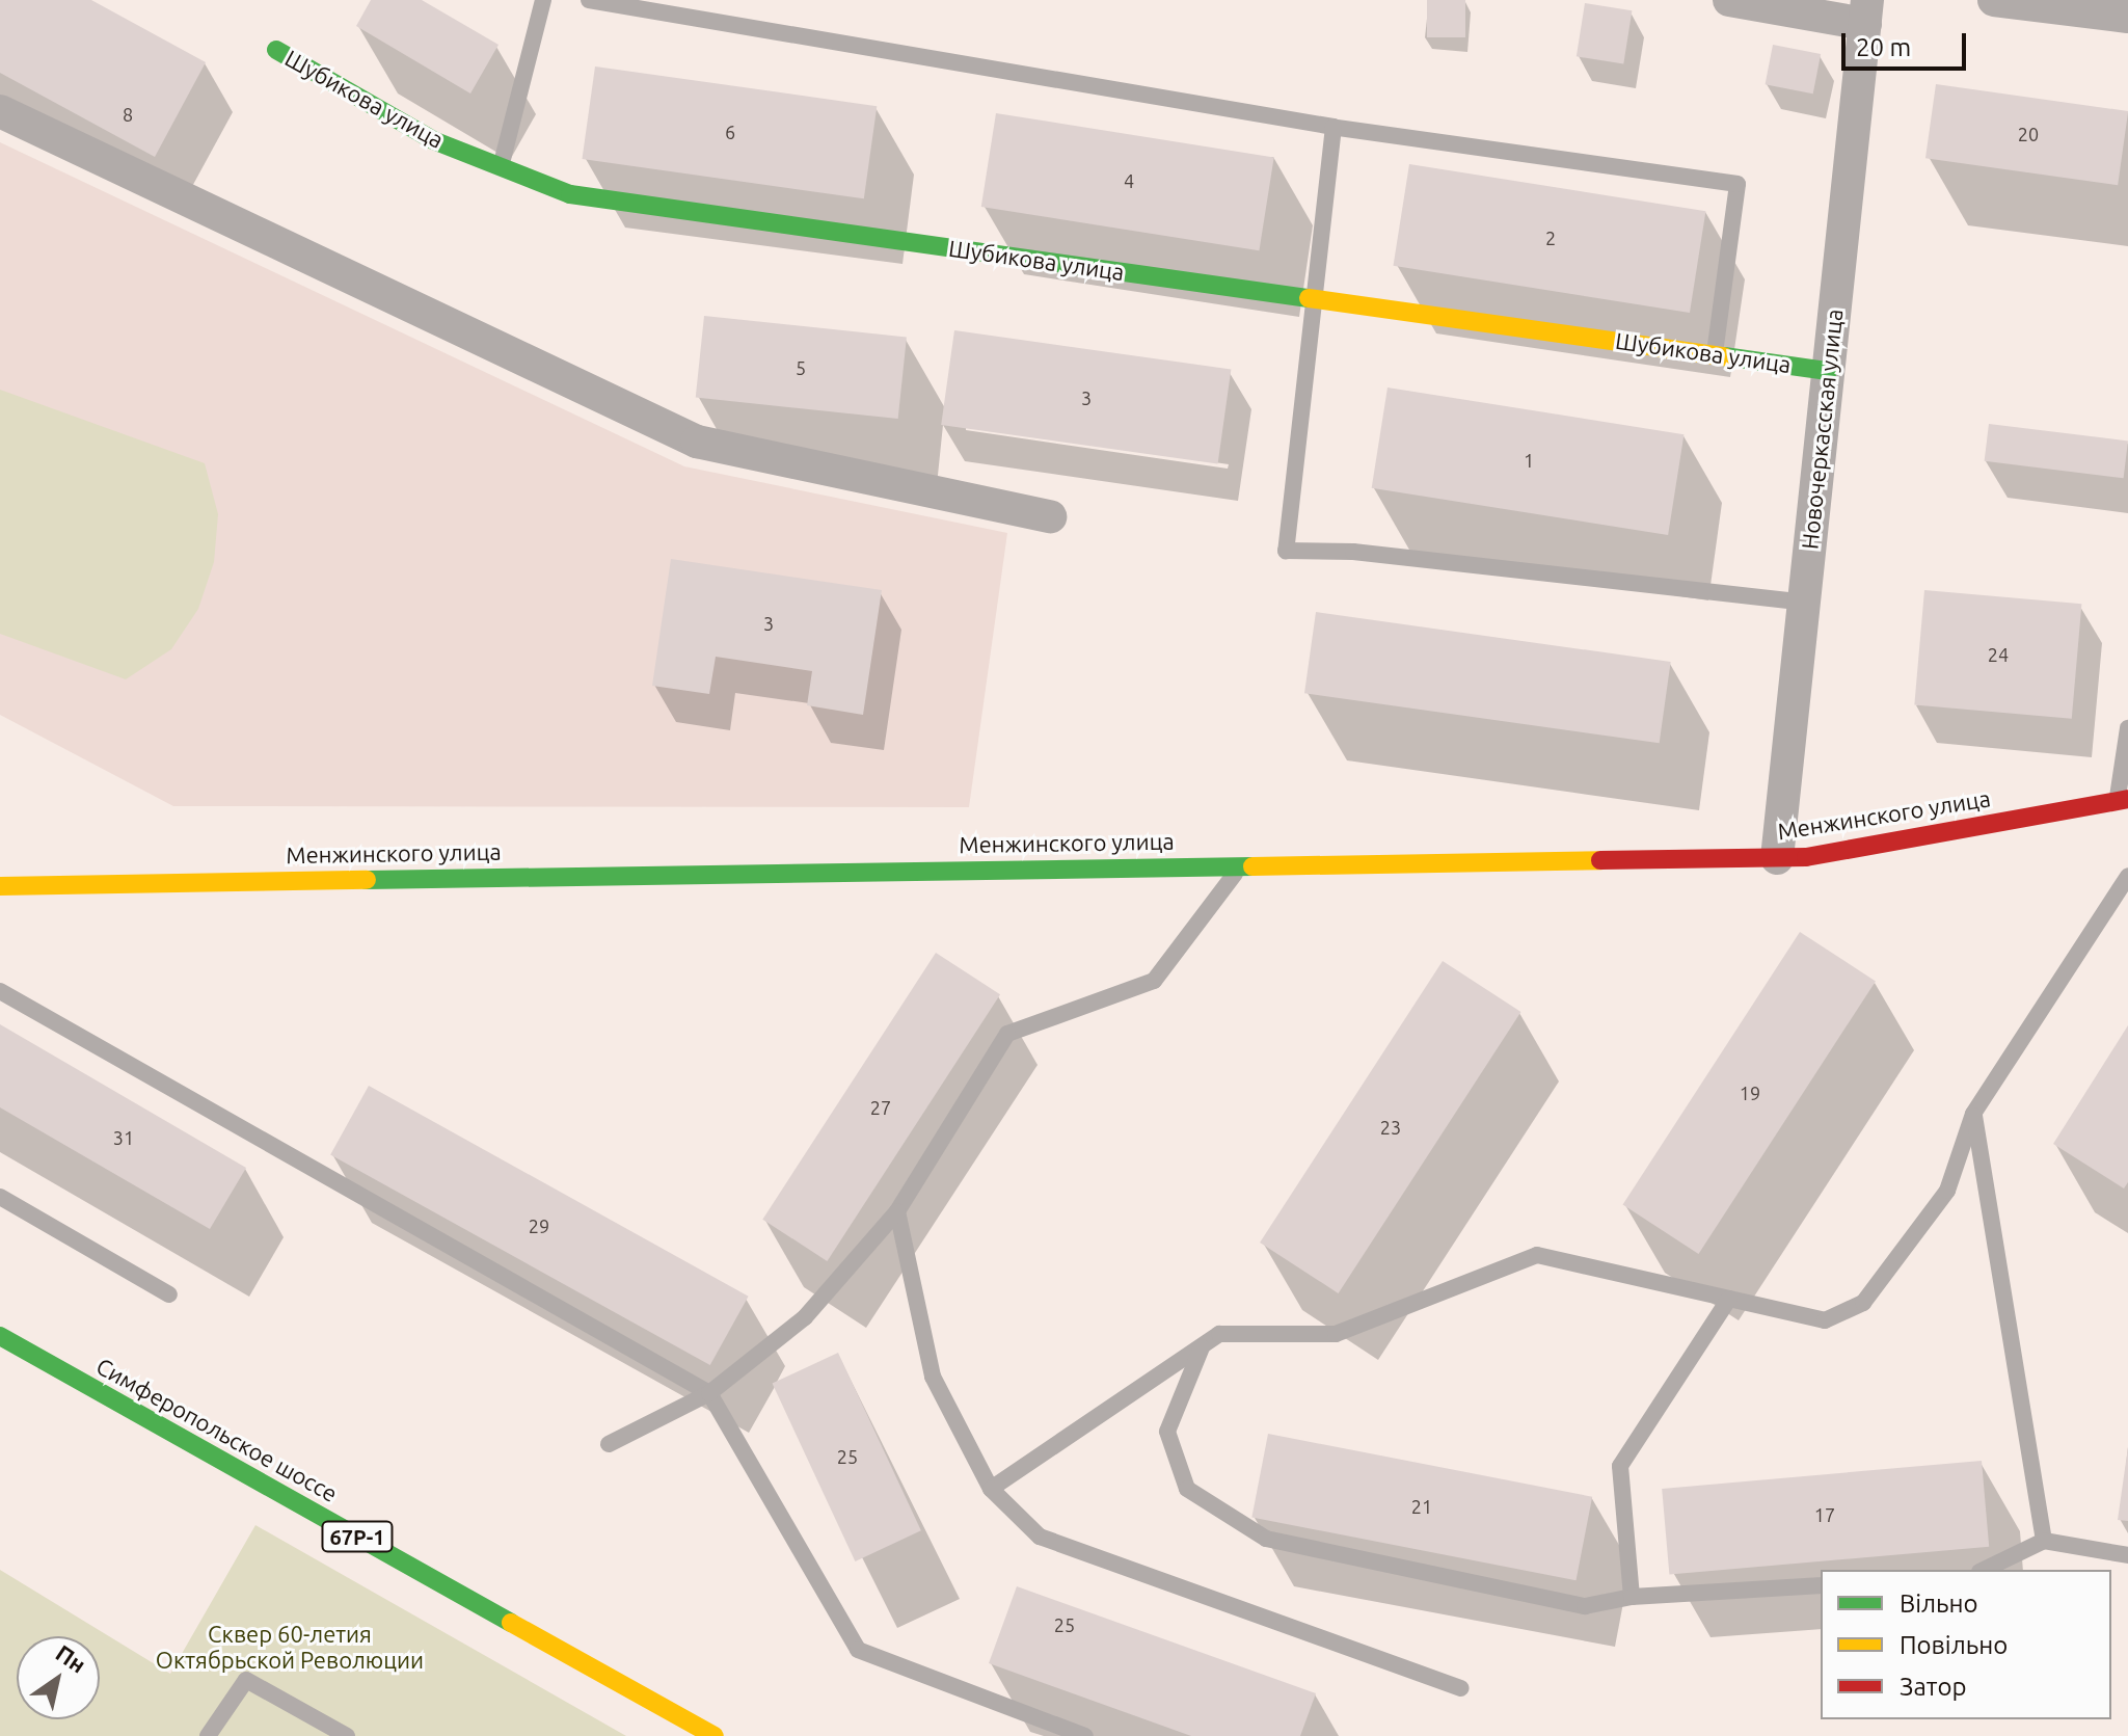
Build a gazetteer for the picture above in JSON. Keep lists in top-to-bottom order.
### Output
{
  "streets": {
    "street": [
      "Шубикова улица",
      "Новочеркасская улица",
      "Менжинского улица",
      "Симферопольское шоссе",
      "67Р-1"
    ]
  },
  "crossings": [
    ["Шубикова улица", "Новочеркасская улица"],
    ["Новочеркасская улица", "Менжинского улица"]
  ],
  "parks": ["Сквер 60-летия Октябрьской Революции"],
  "house_numbers": [
    "8",
    "6",
    "20",
    "4",
    "2",
    "5",
    "3",
    "1",
    "3",
    "24",
    "19",
    "27",
    "23",
    "31",
    "29",
    "25",
    "21",
    "17",
    "25"
  ],
  "legend": ["Вільно", "Повільно", "Затор"],
  "scale_bar": "20 m",
  "north": "top right"
}
